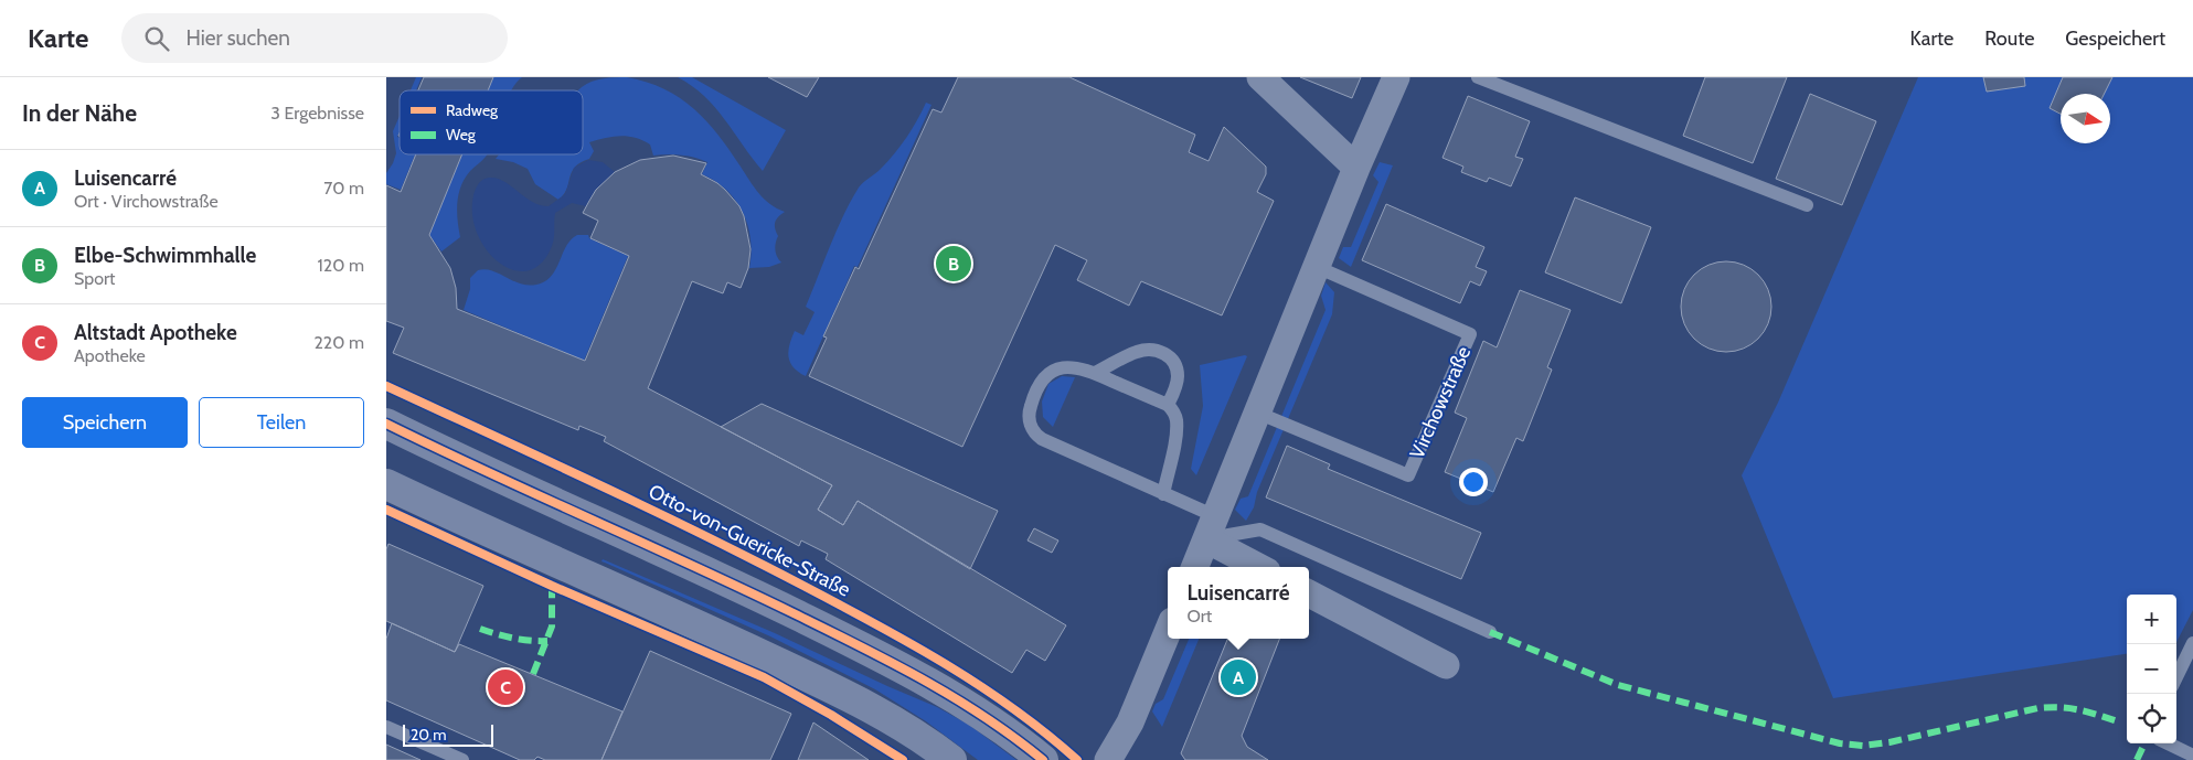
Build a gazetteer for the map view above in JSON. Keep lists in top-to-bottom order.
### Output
{
  "streets": {
    "lane": ["Virchowstraße"],
    "cycle path": ["Otto-von-Guericke-Straße"]
  },
  "legend": ["Radweg", "Weg"],
  "scale_bar": "20 m",
  "north": "right",
  "page": {
    "header": "Karte",
    "search": "Hier suchen",
    "nav": ["Karte", "Route", "Gespeichert"],
    "heading": ["In der Nähe", "3 Ergebnisse"],
    "list": [
      {
        "mark": "A",
        "name": "Luisencarré",
        "note": "Ort · Virchowstraße",
        "value": "70 m"
      },
      {
        "mark": "B",
        "name": "Elbe-Schwimmhalle",
        "note": "Sport",
        "value": "120 m"
      },
      {
        "mark": "C",
        "name": "Altstadt Apotheke",
        "note": "Apotheke",
        "value": "220 m"
      }
    ],
    "pins": ["B", "A", "C"],
    "buttons": ["Speichern", "Teilen"],
    "popup": ["Luisencarré", "Ort"],
    "map_buttons": ["+", "−"],
    "scale": "20 m"
  }
}
